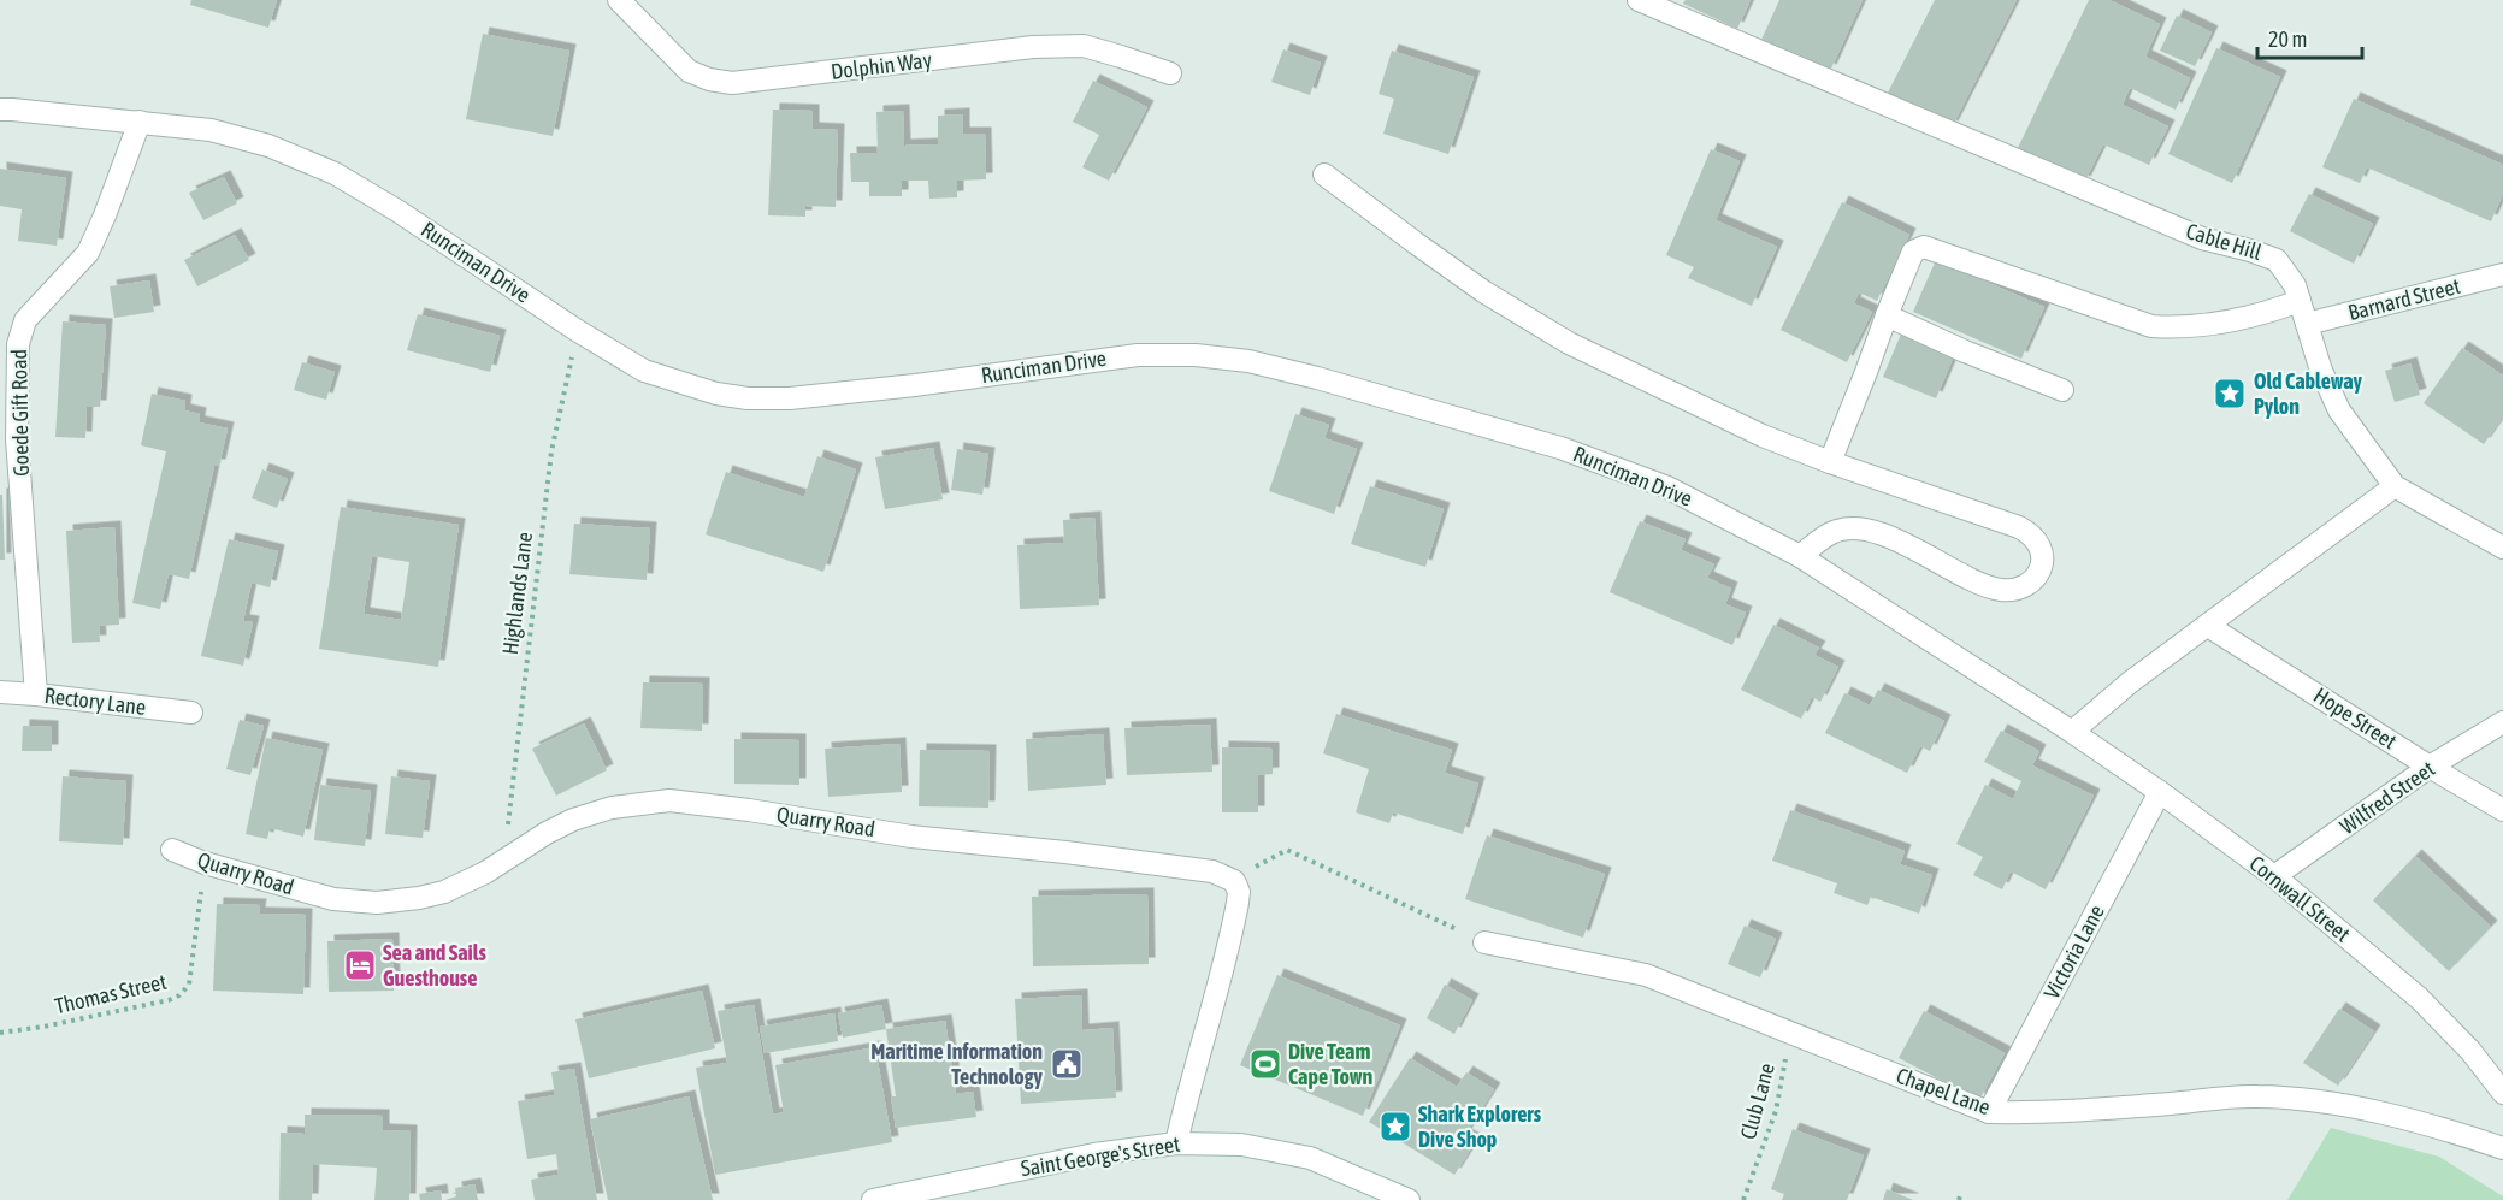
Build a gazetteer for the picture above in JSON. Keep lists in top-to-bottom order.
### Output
{
  "streets": {
    "street": [
      "Dolphin Way",
      "Cable Hill",
      "Runciman Drive",
      "Barnard Street",
      "Goede Gift Road",
      "Rectory Lane",
      "Hope Street",
      "Wilfred Street",
      "Quarry Road",
      "Cornwall Street",
      "Victoria Lane",
      "Chapel Lane",
      "Saint George's Street"
    ],
    "path": ["Highlands Lane", "Thomas Street", "Club Lane"]
  },
  "crossings": [
    ["Cable Hill", "Barnard Street"],
    ["Runciman Drive", "Goede Gift Road"],
    ["Runciman Drive", "Highlands Lane"],
    ["Runciman Drive", "Cornwall Street"],
    ["Goede Gift Road", "Rectory Lane"],
    ["Highlands Lane", "Quarry Road"],
    ["Hope Street", "Wilfred Street"],
    ["Wilfred Street", "Cornwall Street"],
    ["Quarry Road", "Thomas Street"],
    ["Cornwall Street", "Victoria Lane"],
    ["Victoria Lane", "Chapel Lane"],
    ["Chapel Lane", "Club Lane"]
  ],
  "places": {
    "place": ["Old Cableway Pylon", "Shark Explorers Dive Shop"],
    "hotel": ["Sea and Sails Guesthouse"],
    "public building": ["Maritime Information Technology"],
    "sports": ["Dive Team Cape Town"]
  },
  "scale_bar": "20 m"
}
